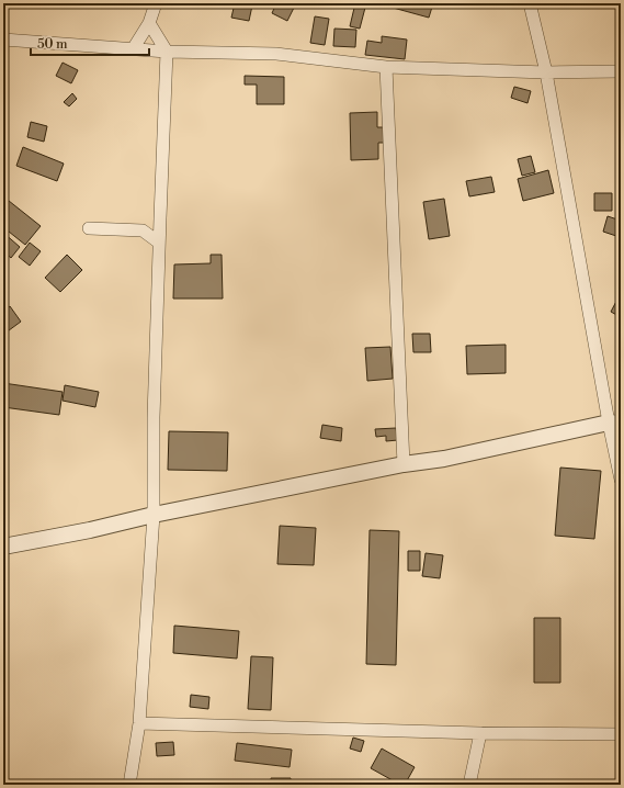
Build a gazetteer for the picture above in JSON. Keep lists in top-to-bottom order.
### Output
{
  "scale_bar": "50 m"
}
